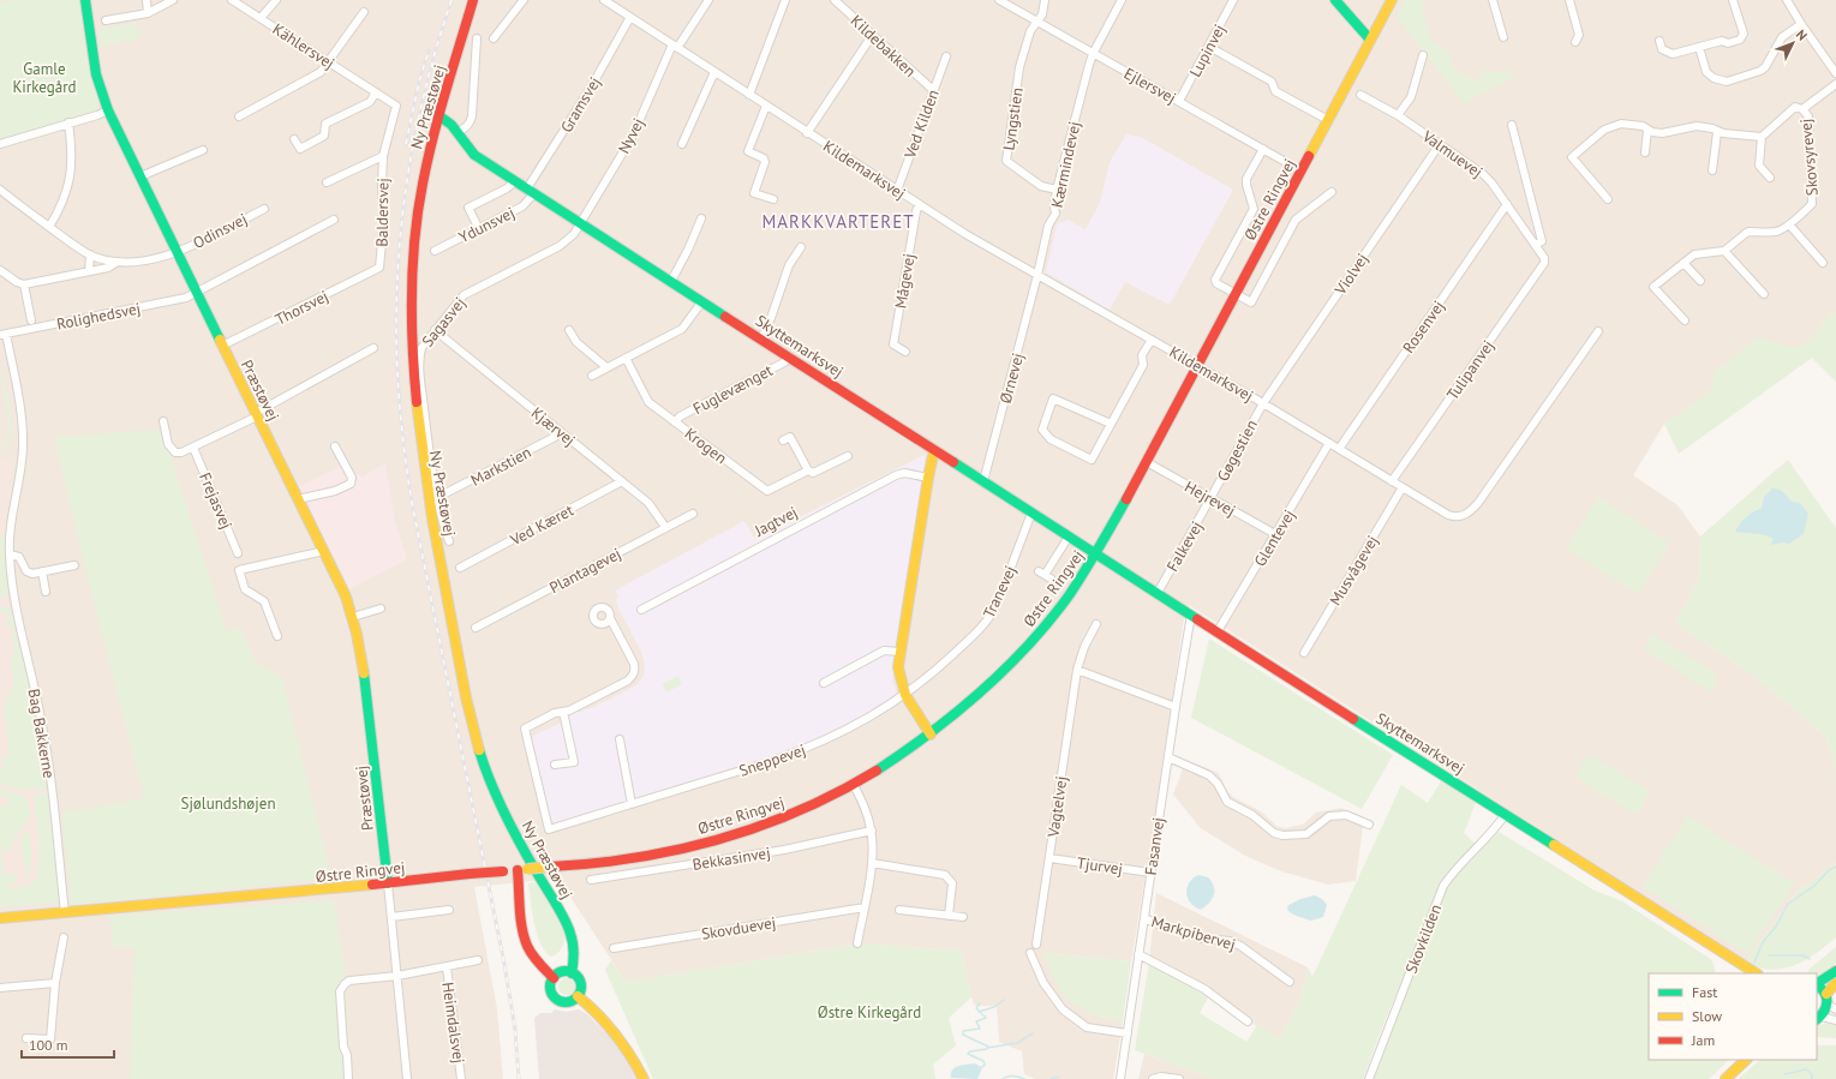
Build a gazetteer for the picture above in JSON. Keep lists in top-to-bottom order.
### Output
{
  "streets": {
    "street": [
      "Kählersvej",
      "Kildebakken",
      "Lupinvej",
      "Ejlersvej",
      "Gramsvej",
      "Ny Præstøvej",
      "Lyngstien",
      "Ved Kilden",
      "Nyvej",
      "Valmuevej",
      "Skovsyrevej",
      "Kærmindevej",
      "Kildemarksvej",
      "Østre Ringvej",
      "Baldersvej",
      "Ydunsvej",
      "Odinsvej",
      "Violvej",
      "Mågevej",
      "Thorsvej",
      "Rolighedsvej",
      "Sagasvej",
      "Rosenvej",
      "Skyttemarksvej",
      "Tulipanvej",
      "Ørnevej",
      "Fuglevænget",
      "Præstøvej",
      "Kjærvej",
      "Krogen",
      "Gøgestien",
      "Markstien",
      "Hejrevej",
      "Frejasvej",
      "Jagtvej",
      "Ved Kæret",
      "Glentevej",
      "Falkevej",
      "Plantagevej",
      "Musvågevej",
      "Tranevej",
      "Bag Bakkerne",
      "Sneppevej",
      "Vagtelvej",
      "Fasanvej",
      "Bekkasinvej",
      "Tjurvej",
      "Skovduevej",
      "Markpibervej",
      "Skovkilden",
      "Heimdalsvej"
    ]
  },
  "crossings": [
    ["Kählersvej", "Baldersvej"],
    ["Kildebakken", "Ved Kilden"],
    ["Lupinvej", "Ejlersvej"],
    ["Ejlersvej", "Lyngstien"],
    ["Ejlersvej", "Kærmindevej"],
    ["Ejlersvej", "Østre Ringvej"],
    ["Gramsvej", "Kildemarksvej"],
    ["Gramsvej", "Ydunsvej"],
    ["Gramsvej", "Skyttemarksvej"],
    ["Ny Præstøvej", "Østre Ringvej"],
    ["Ny Præstøvej", "Skyttemarksvej"],
    ["Lyngstien", "Kærmindevej"],
    ["Ved Kilden", "Kildemarksvej"],
    ["Nyvej", "Kildemarksvej"],
    ["Nyvej", "Sagasvej"],
    ["Nyvej", "Skyttemarksvej"],
    ["Valmuevej", "Violvej"],
    ["Valmuevej", "Rosenvej"],
    ["Valmuevej", "Tulipanvej"],
    ["Kærmindevej", "Kildemarksvej"],
    ["Kærmindevej", "Ørnevej"],
    ["Kildemarksvej", "Østre Ringvej"],
    ["Kildemarksvej", "Violvej"],
    ["Kildemarksvej", "Mågevej"],
    ["Kildemarksvej", "Rosenvej"],
    ["Kildemarksvej", "Tulipanvej"],
    ["Kildemarksvej", "Ørnevej"],
    ["Kildemarksvej", "Gøgestien"],
    ["Kildemarksvej", "Glentevej"],
    ["Kildemarksvej", "Musvågevej"],
    ["Østre Ringvej", "Skyttemarksvej"],
    ["Østre Ringvej", "Præstøvej"],
    ["Østre Ringvej", "Hejrevej"],
    ["Østre Ringvej", "Bag Bakkerne"],
    ["Baldersvej", "Thorsvej"],
    ["Ydunsvej", "Skyttemarksvej"],
    ["Odinsvej", "Præstøvej"],
    ["Violvej", "Gøgestien"],
    ["Thorsvej", "Præstøvej"],
    ["Rolighedsvej", "Præstøvej"],
    ["Rolighedsvej", "Bag Bakkerne"],
    ["Sagasvej", "Skyttemarksvej"],
    ["Sagasvej", "Kjærvej"],
    ["Sagasvej", "Markstien"],
    ["Skyttemarksvej", "Ørnevej"],
    ["Skyttemarksvej", "Fuglevænget"],
    ["Skyttemarksvej", "Glentevej"],
    ["Skyttemarksvej", "Falkevej"],
    ["Skyttemarksvej", "Tranevej"],
    ["Skyttemarksvej", "Fasanvej"],
    ["Skyttemarksvej", "Skovkilden"],
    ["Fuglevænget", "Krogen"],
    ["Kjærvej", "Markstien"],
    ["Kjærvej", "Ved Kæret"],
    ["Kjærvej", "Plantagevej"],
    ["Gøgestien", "Hejrevej"],
    ["Gøgestien", "Falkevej"],
    ["Hejrevej", "Glentevej"],
    ["Hejrevej", "Falkevej"],
    ["Tranevej", "Sneppevej"],
    ["Vagtelvej", "Tjurvej"],
    ["Fasanvej", "Tjurvej"],
    ["Fasanvej", "Markpibervej"]
  ],
  "districts": ["MARKKVARTERET"],
  "parks": ["Gamle Kirkegård", "Sjølundshøjen", "Østre Kirkegård"],
  "legend": ["Fast", "Slow", "Jam"],
  "scale_bar": "100 m",
  "north": "top right"
}
